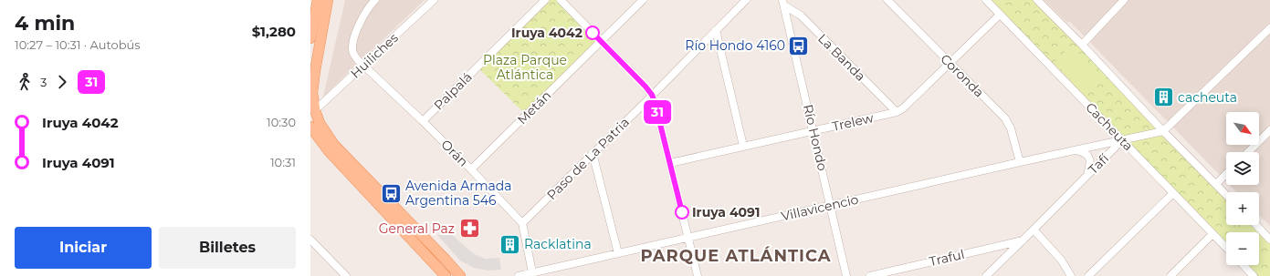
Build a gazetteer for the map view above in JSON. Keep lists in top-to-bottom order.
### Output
{
  "streets": {
    "street": [
      "Huiliches",
      "La Banda",
      "Coronda",
      "Palpalá",
      "Metán",
      "Trelew",
      "Cacheuta",
      "Río Hondo",
      "Orán",
      "Paso de La Patria",
      "Tafí",
      "Villavicencio",
      "Traful"
    ]
  },
  "crossings": [
    ["Huiliches", "Orán"],
    ["La Banda", "Trelew"],
    ["La Banda", "Río Hondo"],
    ["Coronda", "Trelew"],
    ["Coronda", "Villavicencio"],
    ["Palpalá", "Orán"],
    ["Metán", "Orán"],
    ["Trelew", "Cacheuta"],
    ["Trelew", "Río Hondo"],
    ["Cacheuta", "Tafí"],
    ["Cacheuta", "Villavicencio"],
    ["Río Hondo", "Villavicencio"],
    ["Orán", "Paso de La Patria"],
    ["Tafí", "Villavicencio"],
    ["Tafí", "Traful"]
  ],
  "districts": ["PARQUE ATLÁNTICA"],
  "parks": ["Plaza Parque Atlántica"],
  "places": {
    "other": ["Iruya 4042", "Iruya 4091"],
    "bus stop": ["Río Hondo 4160", "Avenida Armada Argentina 546"],
    "building": ["cacheuta", "Racklatina"],
    "pharmacy": ["General Paz"]
  },
  "lines": ["bus line 31"],
  "north": "bottom right",
  "page": {
    "heading": ["4 min", "10:27 – 10:31 · Autobús", "$1,280"],
    "on_map": "31",
    "legs": ["3", "31"],
    "list": [
      {
        "name": "Iruya 4042",
        "value": "10:30"
      },
      {
        "name": "Iruya 4091",
        "value": "10:31"
      }
    ],
    "map_buttons": ["+", "−"],
    "buttons": ["Iniciar", "Billetes"]
  }
}
